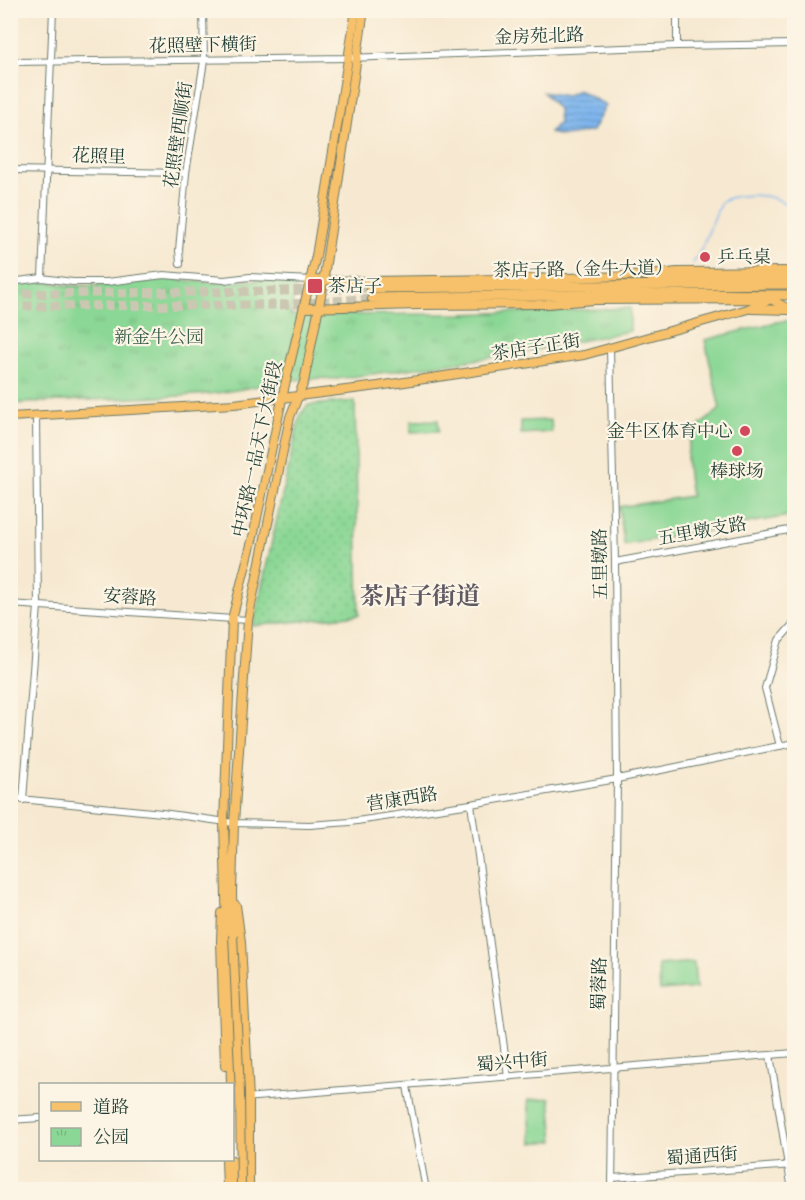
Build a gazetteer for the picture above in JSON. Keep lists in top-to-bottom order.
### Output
{
  "streets": {
    "highway": ["茶店子路（金牛大道）"],
    "main road": ["茶店子正街", "中环路一品天下大街段"],
    "street": [
      "金房苑北路",
      "花照壁下横街",
      "花照壁西顺街",
      "花照里",
      "五里墩支路",
      "五里墩路",
      "安蓉路",
      "营康西路",
      "蜀蓉路",
      "蜀兴中街",
      "蜀通西街"
    ]
  },
  "crossings": [
    ["金房苑北路", "花照壁下横街"],
    ["金房苑北路", "中环路一品天下大街段"],
    ["花照壁下横街", "花照壁西顺街"],
    ["花照壁下横街", "中环路一品天下大街段"],
    ["花照壁西顺街", "花照里"],
    ["茶店子正街", "中环路一品天下大街段"],
    ["茶店子正街", "五里墩路"],
    ["中环路一品天下大街段", "安蓉路"],
    ["中环路一品天下大街段", "营康西路"],
    ["中环路一品天下大街段", "蜀兴中街"],
    ["五里墩支路", "五里墩路"],
    ["五里墩路", "营康西路"],
    ["五里墩路", "蜀蓉路"],
    ["营康西路", "蜀蓉路"],
    ["蜀蓉路", "蜀兴中街"],
    ["蜀蓉路", "蜀通西街"]
  ],
  "districts": ["茶店子街道"],
  "parks": ["新金牛公园"],
  "places": {
    "other": ["乒乓桌", "金牛区体育中心", "棒球场"],
    "transit": ["茶店子"]
  },
  "legend": ["道路", "公园"]
}
